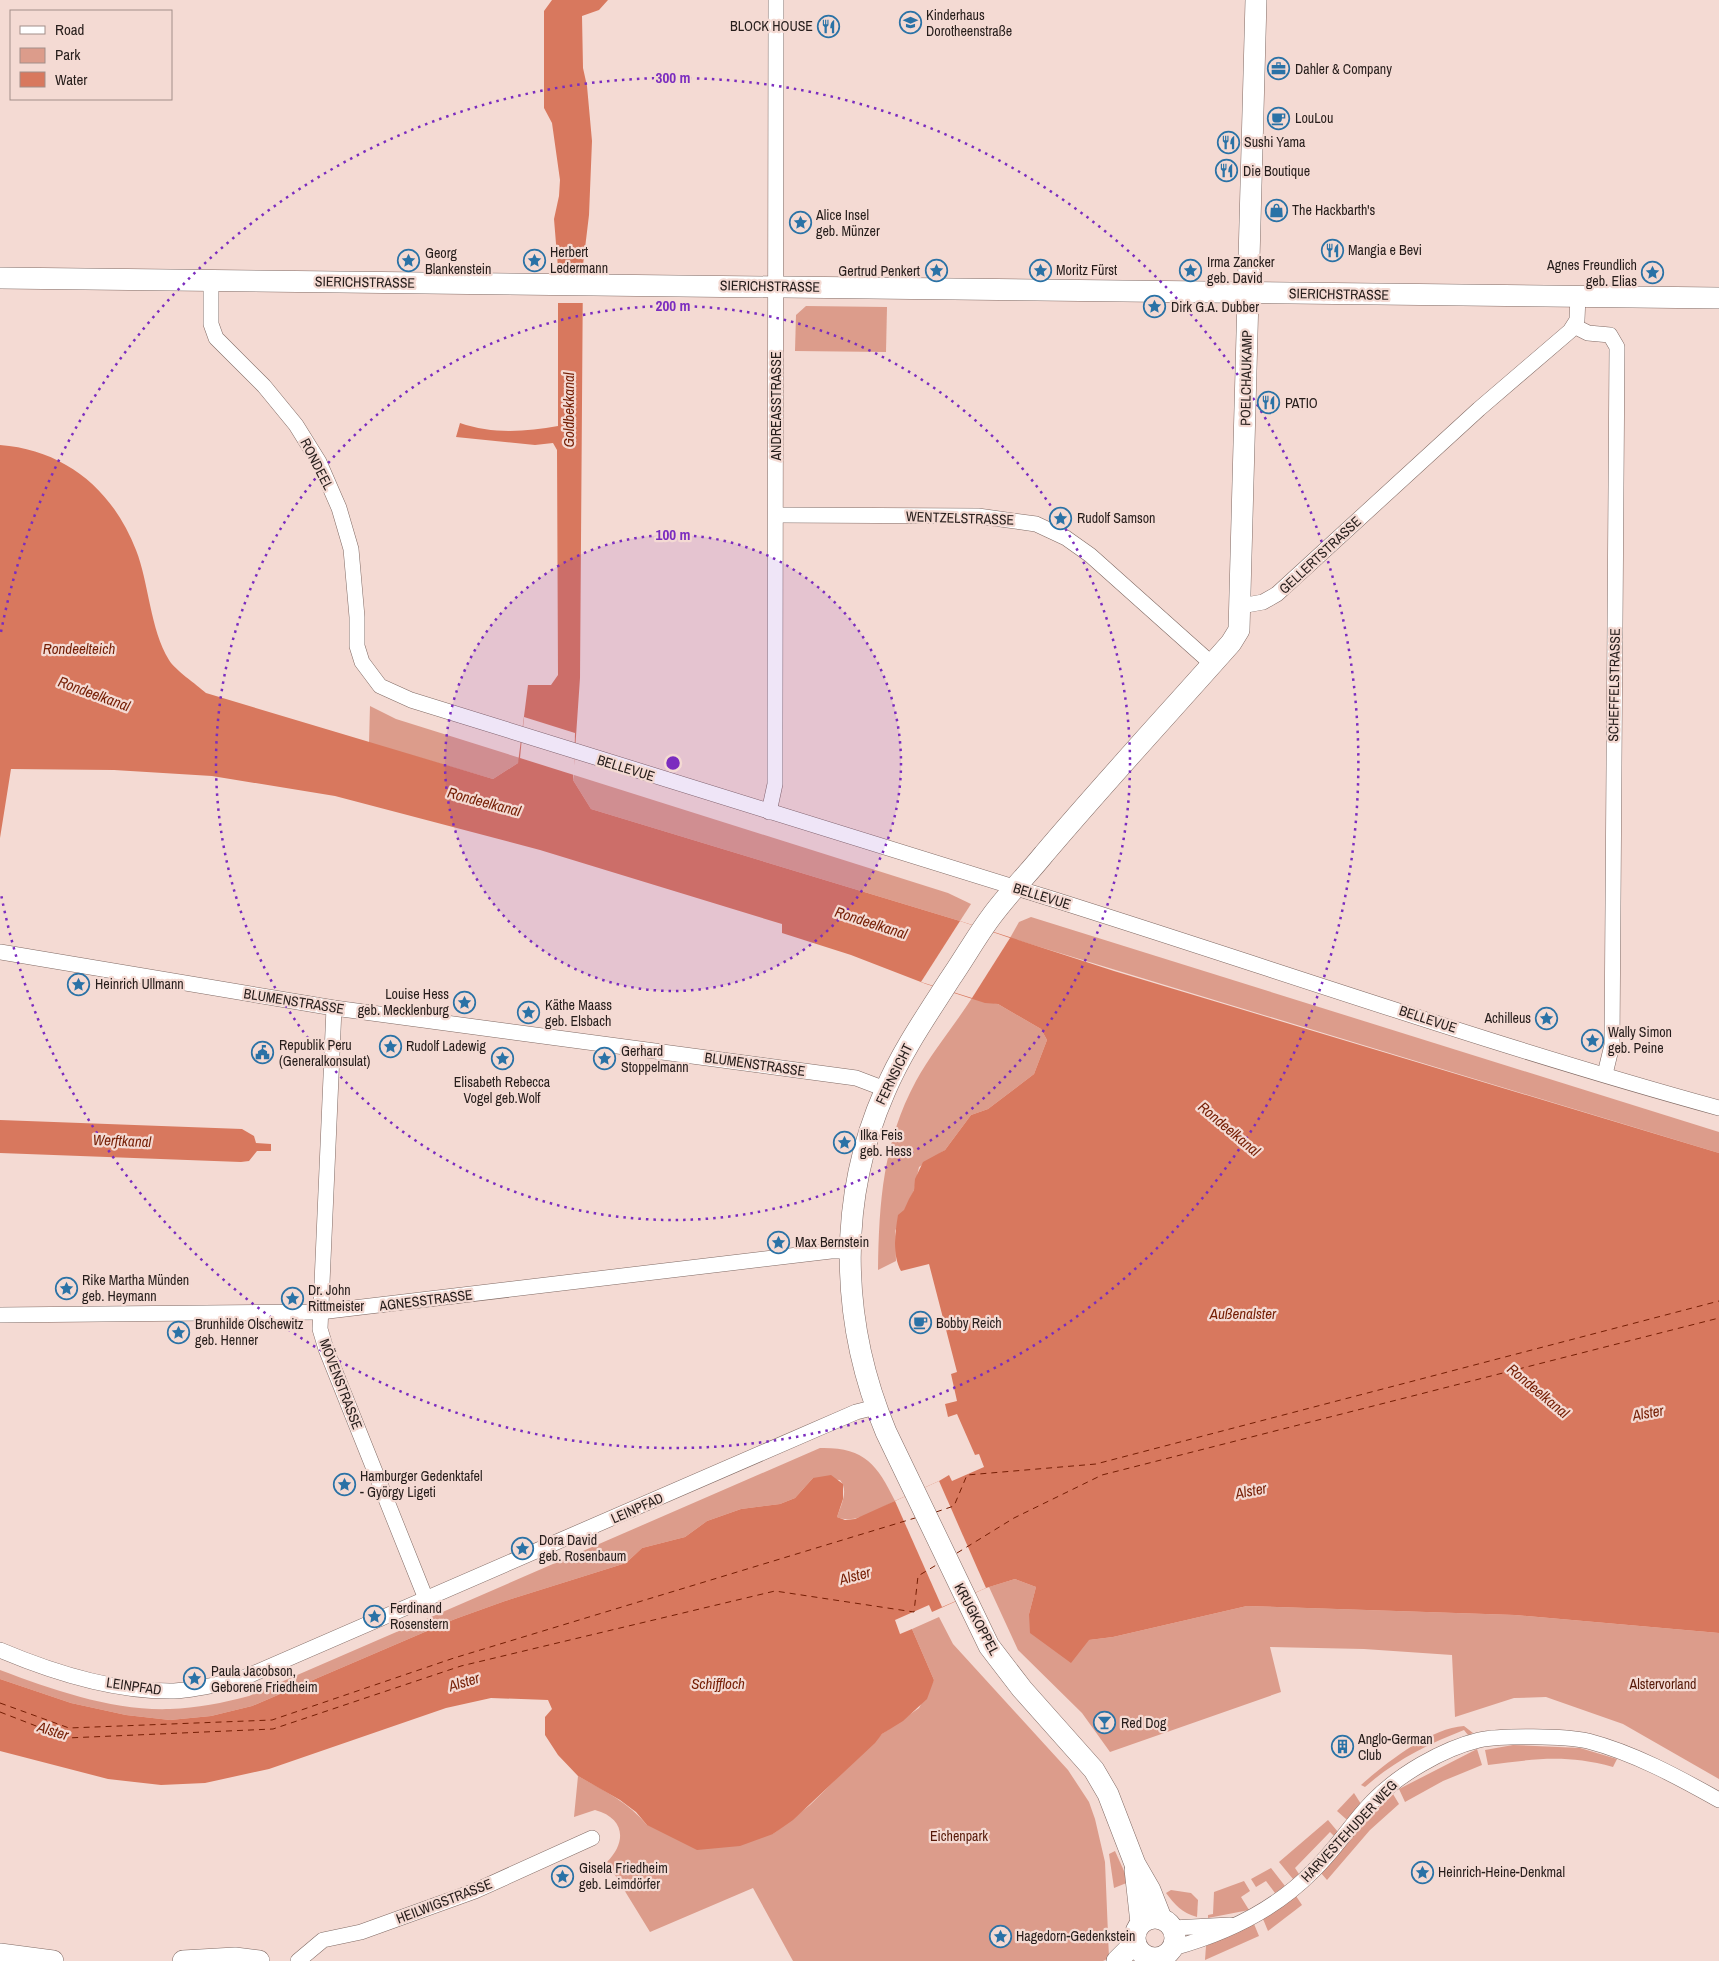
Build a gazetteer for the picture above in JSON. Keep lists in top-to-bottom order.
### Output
{
  "streets": {
    "street": [
      "SIERICHSTRASSE",
      "POELCHAUKAMP",
      "ANDREASSTRASSE",
      "RONDEEL",
      "WENTZELSTRASSE",
      "GELLERTSTRASSE",
      "SCHEFFELSTRASSE",
      "BELLEVUE",
      "BLUMENSTRASSE",
      "FERNSICHT",
      "AGNESSTRASSE",
      "MÖVENSTRASSE",
      "LEINPFAD",
      "KRUGKOPPEL",
      "HARVESTEHUDER WEG",
      "HEILWIGSTRASSE"
    ]
  },
  "crossings": [
    ["SIERICHSTRASSE", "POELCHAUKAMP"],
    ["SIERICHSTRASSE", "ANDREASSTRASSE"],
    ["SIERICHSTRASSE", "RONDEEL"],
    ["POELCHAUKAMP", "GELLERTSTRASSE"],
    ["ANDREASSTRASSE", "WENTZELSTRASSE"],
    ["ANDREASSTRASSE", "BELLEVUE"],
    ["RONDEEL", "BELLEVUE"],
    ["GELLERTSTRASSE", "SCHEFFELSTRASSE"],
    ["SCHEFFELSTRASSE", "BELLEVUE"],
    ["BELLEVUE", "FERNSICHT"],
    ["BLUMENSTRASSE", "FERNSICHT"],
    ["BLUMENSTRASSE", "MÖVENSTRASSE"],
    ["FERNSICHT", "AGNESSTRASSE"],
    ["FERNSICHT", "LEINPFAD"],
    ["FERNSICHT", "KRUGKOPPEL"],
    ["AGNESSTRASSE", "MÖVENSTRASSE"],
    ["MÖVENSTRASSE", "LEINPFAD"],
    ["LEINPFAD", "KRUGKOPPEL"],
    ["KRUGKOPPEL", "HARVESTEHUDER WEG"]
  ],
  "water": [
    "Goldbekkanal",
    "Rondeelteich",
    "Rondeelkanal",
    "Werftkanal",
    "Außenalster",
    "Alster",
    "Schiffloch"
  ],
  "parks": ["Alstervorland", "Eichenpark"],
  "places": {
    "school or university": ["Kinderhaus Dorotheenstraße"],
    "restaurant": [
      "BLOCK HOUSE",
      "Sushi Yama",
      "Die Boutique",
      "Mangia e Bevi",
      "PATIO"
    ],
    "office": ["Dahler & Company"],
    "cafe": ["LouLou", "Bobby Reich"],
    "shop": ["The Hackbarth's"],
    "place": [
      "Alice Insel geb. Münzer",
      "Herbert Ledermann",
      "Georg Blankenstein",
      "Moritz Fürst",
      "Irma Zancker geb. David",
      "Gertrud Penkert",
      "Agnes Freundlich geb. Elias",
      "Dirk G.A. Dubber",
      "Rudolf Samson",
      "Heinrich Ullmann",
      "Louise Hess geb. Mecklenburg",
      "Käthe Maass geb. Elsbach",
      "Achilleus",
      "Wally Simon geb. Peine",
      "Rudolf Ladewig",
      "Elisabeth Rebecca Vogel geb.Wolf",
      "Gerhard Stoppelmann",
      "Ilka Feis geb. Hess",
      "Max Bernstein",
      "Rike Martha Münden geb. Heymann",
      "Dr. John Rittmeister",
      "Brunhilde Olschewitz geb. Henner",
      "Hamburger Gedenktafel - György Ligeti",
      "Dora David geb. Rosenbaum",
      "Ferdinand Rosenstern",
      "Paula Jacobson, Geborene Friedheim",
      "Heinrich-Heine-Denkmal",
      "Gisela Friedheim geb. Leimdörfer",
      "Hagedorn-Gedenkstein"
    ],
    "public building": ["Republik Peru (Generalkonsulat)"],
    "bar": ["Red Dog"],
    "building": ["Anglo-German Club"]
  },
  "legend": ["Road", "Park", "Water"],
  "rings": ["300 m", "200 m", "100 m"]
}
